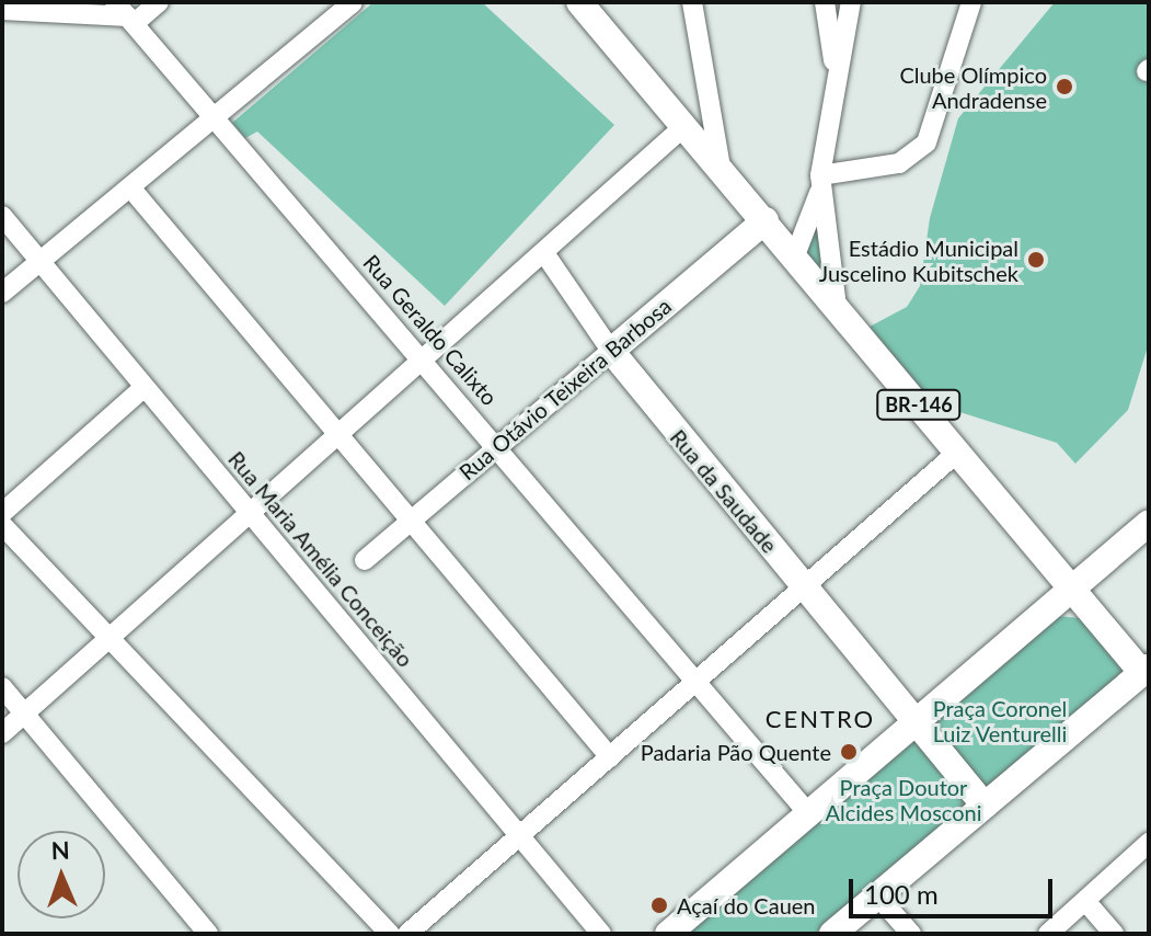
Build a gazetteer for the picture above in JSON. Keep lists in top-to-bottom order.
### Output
{
  "streets": {
    "main road": ["Rua Otávio Teixeira Barbosa", "BR-146", "Rua da Saudade"],
    "street": ["Rua Geraldo Calixto", "Rua Maria Amélia Conceição"]
  },
  "crossings": [
    ["Rua Geraldo Calixto", "Rua Otávio Teixeira Barbosa"],
    ["Rua Otávio Teixeira Barbosa", "BR-146"],
    ["Rua Otávio Teixeira Barbosa", "Rua da Saudade"]
  ],
  "districts": ["CENTRO"],
  "parks": ["Praça Coronel Luiz Venturelli", "Praça Doutor Alcides Mosconi"],
  "places": [
    "Clube Olímpico Andradense",
    "Estádio Municipal Juscelino Kubitschek",
    "Padaria Pão Quente",
    "Açaí do Cauen"
  ],
  "scale_bar": "100 m",
  "north": "top"
}
